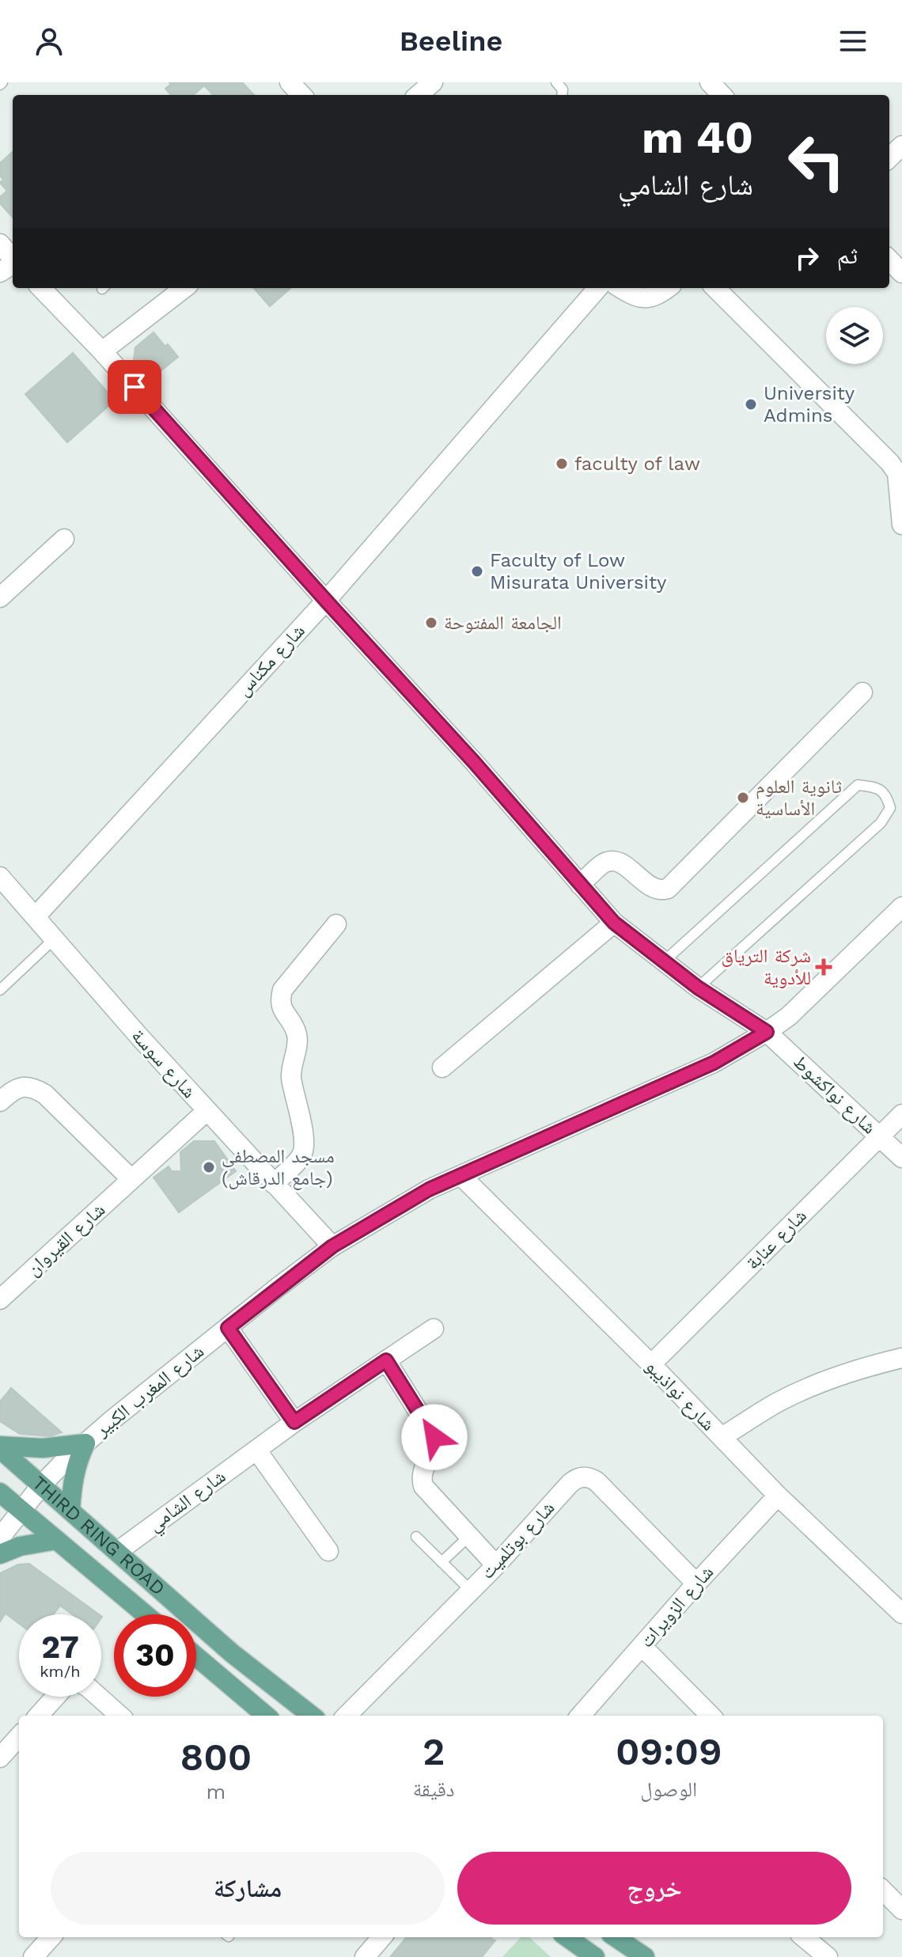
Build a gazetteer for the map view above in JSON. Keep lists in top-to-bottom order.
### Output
{
  "streets": {
    "main road": ["THIRD RING ROAD"],
    "street": [
      "شارع مكناس",
      "شارع سوسة",
      "شارع نواكشوط",
      "شارع القيروان",
      "شارع عنابة",
      "شارع المغرب الكبير",
      "شارع نواذيبو",
      "شارع الشامي",
      "شارع بوتلميت",
      "شارع الزويرات"
    ]
  },
  "crossings": [
    ["شارع مكناس", "شارع سوسة"],
    ["شارع مكناس", "شارع نواكشوط"],
    ["شارع سوسة", "شارع القيروان"],
    ["شارع سوسة", "شارع المغرب الكبير"],
    ["شارع نواكشوط", "شارع عنابة"],
    ["شارع نواكشوط", "شارع المغرب الكبير"],
    ["شارع عنابة", "شارع نواذيبو"],
    ["شارع المغرب الكبير", "شارع نواذيبو"],
    ["شارع المغرب الكبير", "THIRD RING ROAD"],
    ["شارع نواذيبو", "شارع الزويرات"],
    ["شارع الشامي", "THIRD RING ROAD"],
    ["شارع بوتلميت", "شارع الزويرات"]
  ],
  "places": {
    "other": [
      "University Admins",
      "faculty of law",
      "Faculty of Low Misurata University",
      "الجامعة المفتوحة",
      "ثانوية العلوم الأساسية",
      "مسجد المصطفى (جامع الدرقاش)"
    ],
    "health": ["شركة الترياق للأدوية"]
  },
  "page": {
    "header": "Beeline",
    "turn": ["40 m", "شارع الشامي"],
    "then": "ثم",
    "speed": "27 km/h",
    "limit": "30",
    "eta": [
      "09:09",
      "الوصول",
      "2",
      "دقيقة",
      "800",
      "m"
    ],
    "buttons": ["خروج", "مشاركة"]
  }
}
